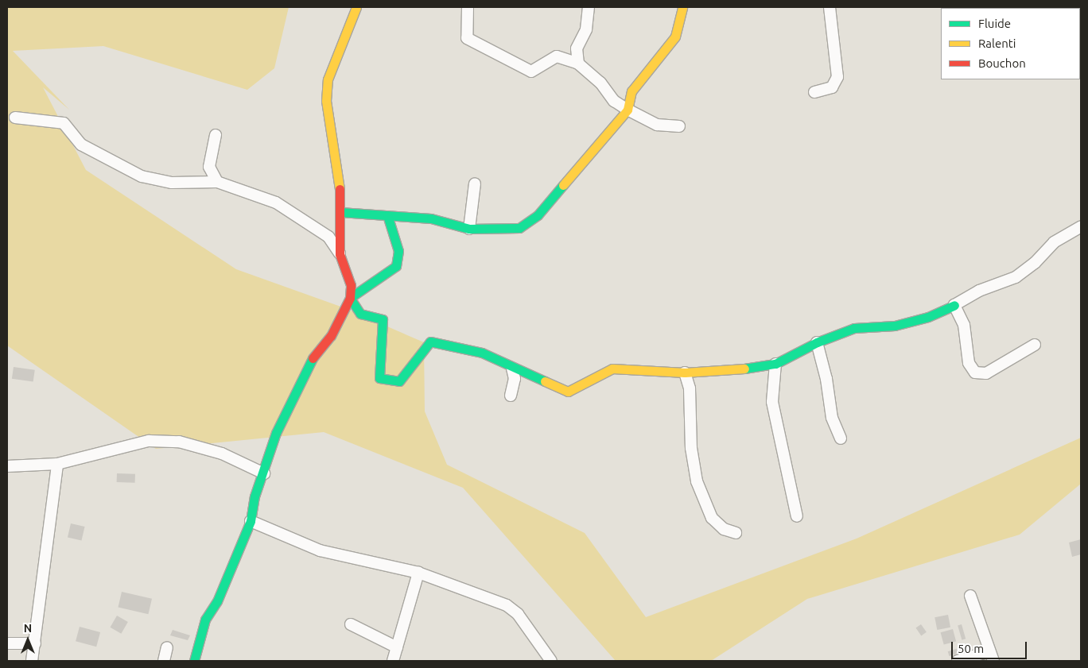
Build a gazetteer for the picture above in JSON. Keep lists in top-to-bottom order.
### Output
{
  "legend": ["Fluide", "Ralenti", "Bouchon"],
  "scale_bar": "50 m",
  "north": "top"
}
